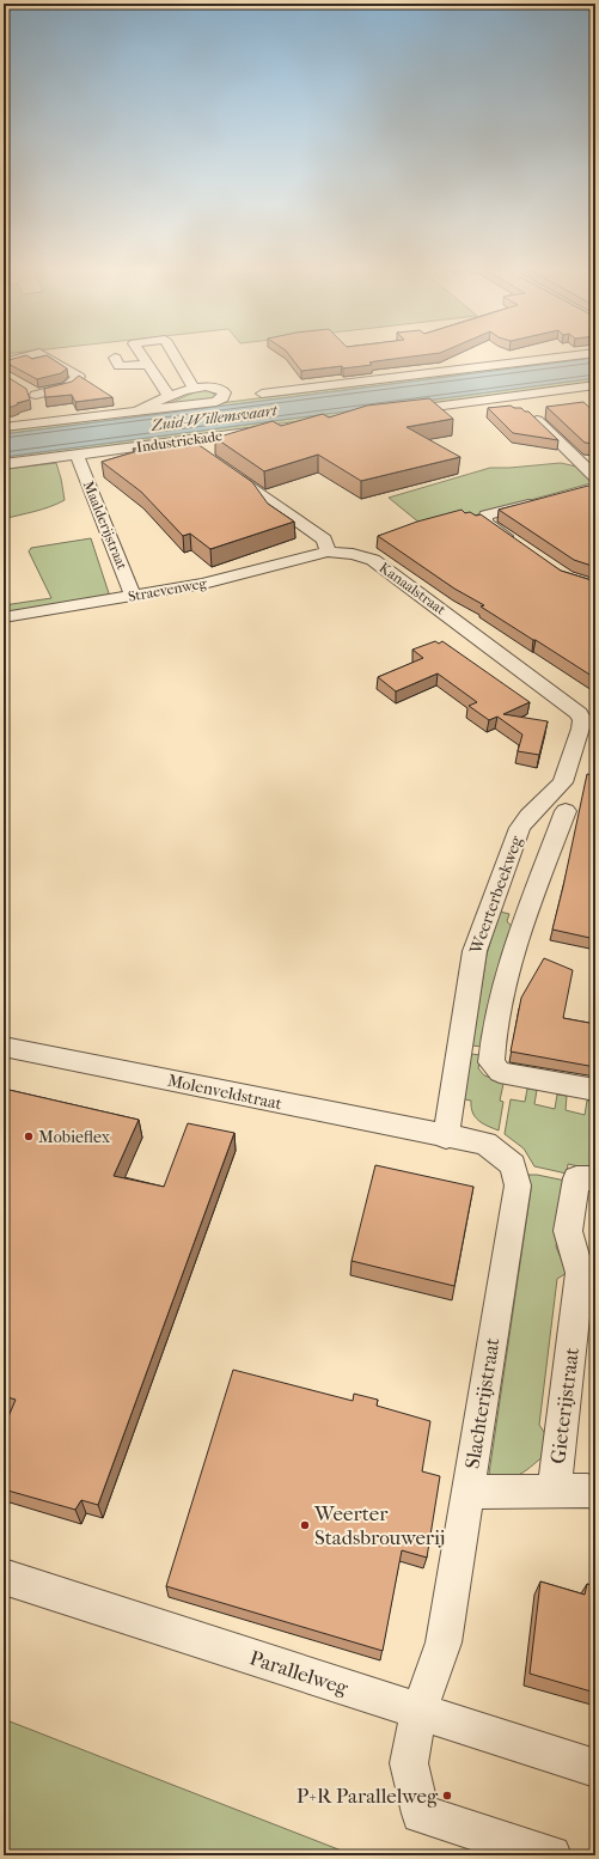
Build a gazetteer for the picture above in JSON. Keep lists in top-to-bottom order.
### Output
{
  "streets": {
    "street": [
      "Industriekade",
      "Maalderijstraat",
      "Kanaalstraat",
      "Straevenweg",
      "Weerterbeekweg",
      "Molenveldstraat",
      "Slachterijstraat",
      "Gieterijstraat",
      "Parallelweg"
    ]
  },
  "crossings": [
    ["Industriekade", "Maalderijstraat"],
    ["Maalderijstraat", "Straevenweg"],
    ["Kanaalstraat", "Straevenweg"],
    ["Kanaalstraat", "Weerterbeekweg"],
    ["Weerterbeekweg", "Molenveldstraat"],
    ["Weerterbeekweg", "Slachterijstraat"],
    ["Molenveldstraat", "Slachterijstraat"],
    ["Slachterijstraat", "Parallelweg"]
  ],
  "water": ["Zuid-Willemsvaart"],
  "places": ["Mobieflex", "Weerter Stadsbrouwerij", "P+R Parallelweg"]
}
